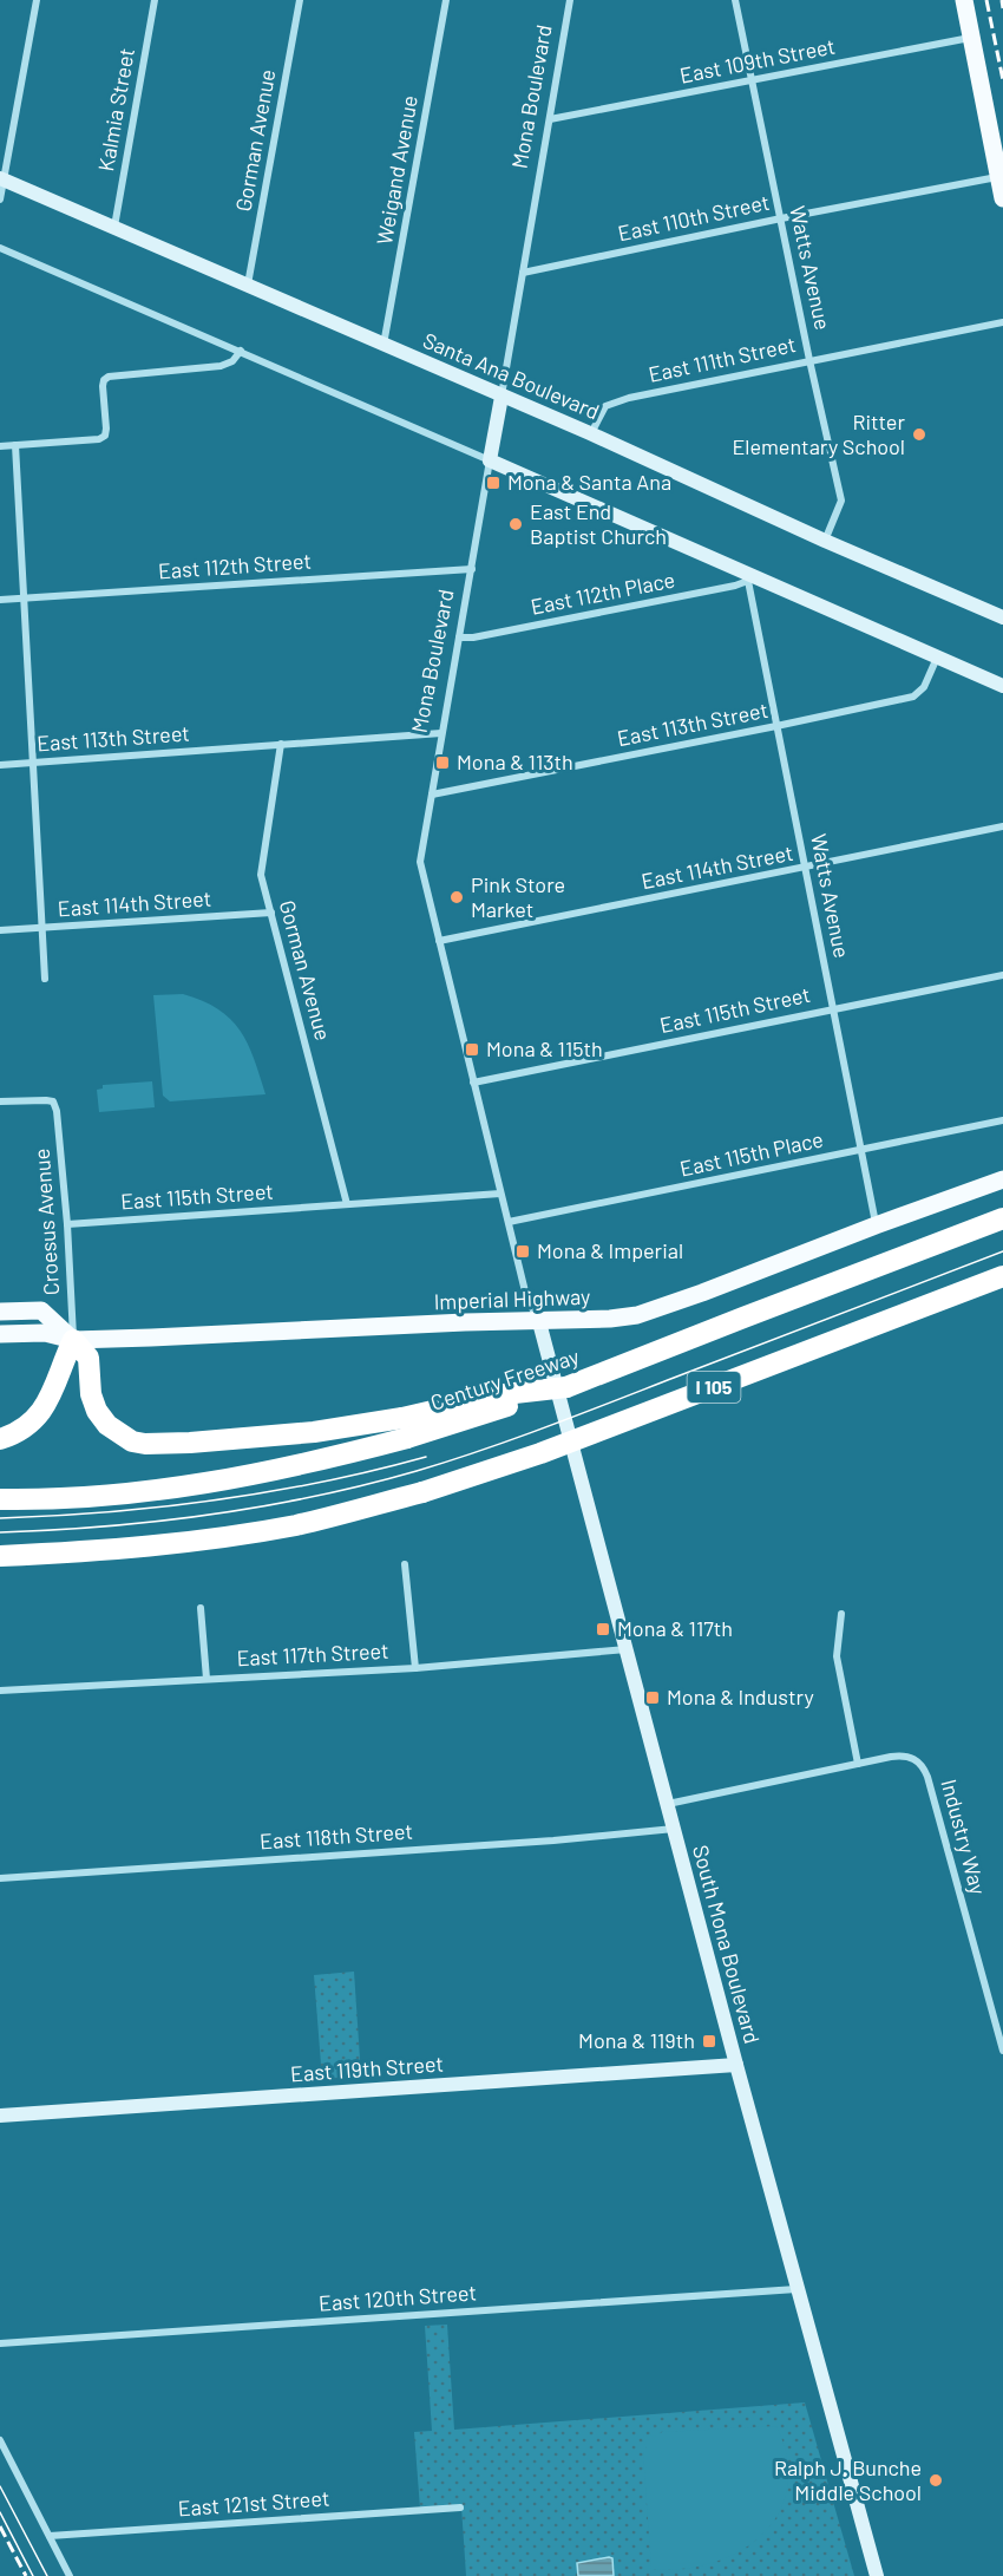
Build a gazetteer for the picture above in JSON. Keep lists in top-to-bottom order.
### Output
{
  "streets": {
    "highway": ["Century Freeway", "I 105"],
    "main road": ["Imperial Highway"],
    "street": [
      "East 109th Street",
      "Mona Boulevard",
      "Kalmia Street",
      "Gorman Avenue",
      "Weigand Avenue",
      "East 110th Street",
      "Watts Avenue",
      "East 111th Street",
      "Santa Ana Boulevard",
      "East 112th Street",
      "East 112th Place",
      "East 113th Street",
      "East 114th Street",
      "East 115th Street",
      "East 115th Place",
      "Croesus Avenue",
      "East 117th Street",
      "East 118th Street",
      "Industry Way",
      "South Mona Boulevard",
      "East 119th Street",
      "East 120th Street",
      "East 121st Street"
    ]
  },
  "crossings": [
    ["East 109th Street", "Mona Boulevard"],
    ["East 109th Street", "Watts Avenue"],
    ["Mona Boulevard", "East 110th Street"],
    ["Mona Boulevard", "Santa Ana Boulevard"],
    ["Mona Boulevard", "East 112th Street"],
    ["Mona Boulevard", "East 112th Place"],
    ["Mona Boulevard", "East 113th Street"],
    ["Mona Boulevard", "East 114th Street"],
    ["Mona Boulevard", "East 115th Street"],
    ["Mona Boulevard", "East 115th Place"],
    ["Mona Boulevard", "Imperial Highway"],
    ["Mona Boulevard", "South Mona Boulevard"],
    ["Kalmia Street", "Santa Ana Boulevard"],
    ["Gorman Avenue", "Santa Ana Boulevard"],
    ["Gorman Avenue", "East 113th Street"],
    ["Gorman Avenue", "East 114th Street"],
    ["Gorman Avenue", "East 115th Street"],
    ["Weigand Avenue", "Santa Ana Boulevard"],
    ["East 110th Street", "Watts Avenue"],
    ["Watts Avenue", "East 111th Street"],
    ["Watts Avenue", "Santa Ana Boulevard"],
    ["Watts Avenue", "East 112th Place"],
    ["Watts Avenue", "East 113th Street"],
    ["Watts Avenue", "East 114th Street"],
    ["Watts Avenue", "East 115th Street"],
    ["Watts Avenue", "East 115th Place"],
    ["Watts Avenue", "Imperial Highway"],
    ["East 111th Street", "Santa Ana Boulevard"],
    ["East 115th Street", "Croesus Avenue"],
    ["Croesus Avenue", "Imperial Highway"],
    ["Imperial Highway", "South Mona Boulevard"],
    ["East 117th Street", "South Mona Boulevard"],
    ["East 118th Street", "South Mona Boulevard"],
    ["Industry Way", "South Mona Boulevard"],
    ["South Mona Boulevard", "East 119th Street"],
    ["South Mona Boulevard", "East 120th Street"]
  ],
  "places": {
    "other": [
      "Ritter Elementary School",
      "East End Baptist Church",
      "Pink Store Market",
      "Ralph J. Bunche Middle School"
    ],
    "transit": [
      "Mona & Santa Ana",
      "Mona & 113th",
      "Mona & 115th",
      "Mona & Imperial",
      "Mona & 117th",
      "Mona & Industry",
      "Mona & 119th"
    ]
  }
}
